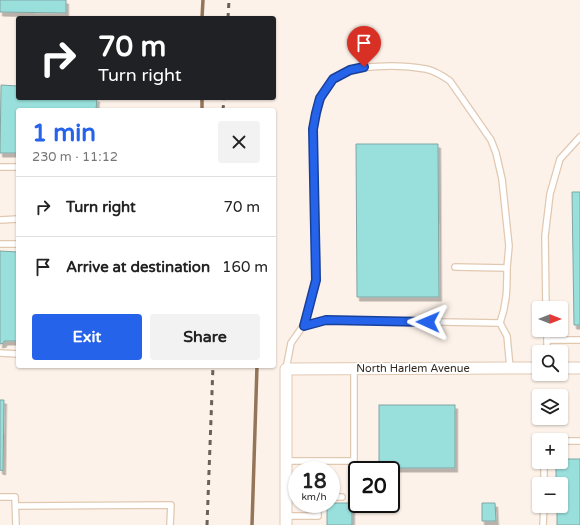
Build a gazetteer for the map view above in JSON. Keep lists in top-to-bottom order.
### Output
{
  "streets": {
    "street": ["North Harlem Avenue"]
  },
  "north": "right",
  "page": {
    "turn": ["70 m", "Turn right"],
    "heading": ["1 min", "230 m · 11:12"],
    "list": [
      {
        "name": "Turn right",
        "value": "70 m"
      },
      {
        "name": "Arrive at destination",
        "value": "160 m"
      }
    ],
    "map_buttons": ["+", "−"],
    "buttons": ["Exit", "Share"],
    "speed": "18 km/h",
    "limit": "20"
  }
}
